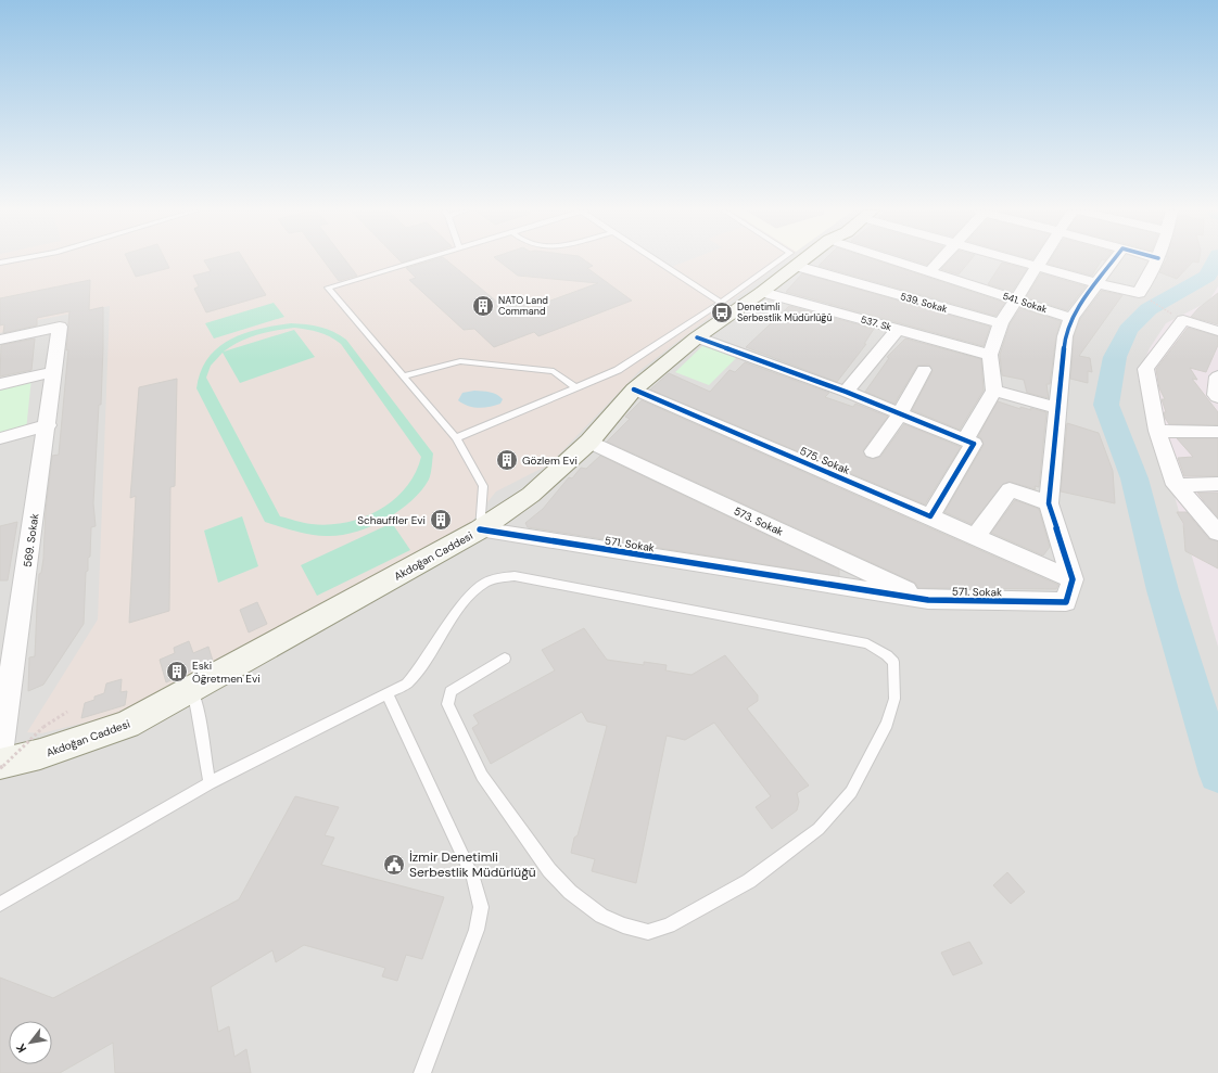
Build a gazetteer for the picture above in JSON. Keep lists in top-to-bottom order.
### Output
{
  "streets": {
    "main road": ["Akdoğan Caddesi"],
    "street": [
      "539. Sokak",
      "541. Sokak",
      "537. Sk",
      "575. Sokak",
      "573. Sokak",
      "569. Sokak",
      "571. Sokak"
    ]
  },
  "crossings": [
    ["539. Sokak", "Akdoğan Caddesi"],
    ["537. Sk", "Akdoğan Caddesi"],
    ["575. Sokak", "571. Sokak"],
    ["575. Sokak", "Akdoğan Caddesi"],
    ["573. Sokak", "571. Sokak"],
    ["573. Sokak", "Akdoğan Caddesi"],
    ["571. Sokak", "Akdoğan Caddesi"]
  ],
  "places": {
    "building": [
      "NATO Land Command",
      "Gözlem Evi",
      "Schauffler Evi",
      "Eski Öğretmen Evi"
    ],
    "bus stop": ["Denetimli Serbestlik Müdürlüğü"],
    "public building": ["İzmir Denetimli Serbestlik Müdürlüğü"]
  },
  "north": "bottom left"
}
